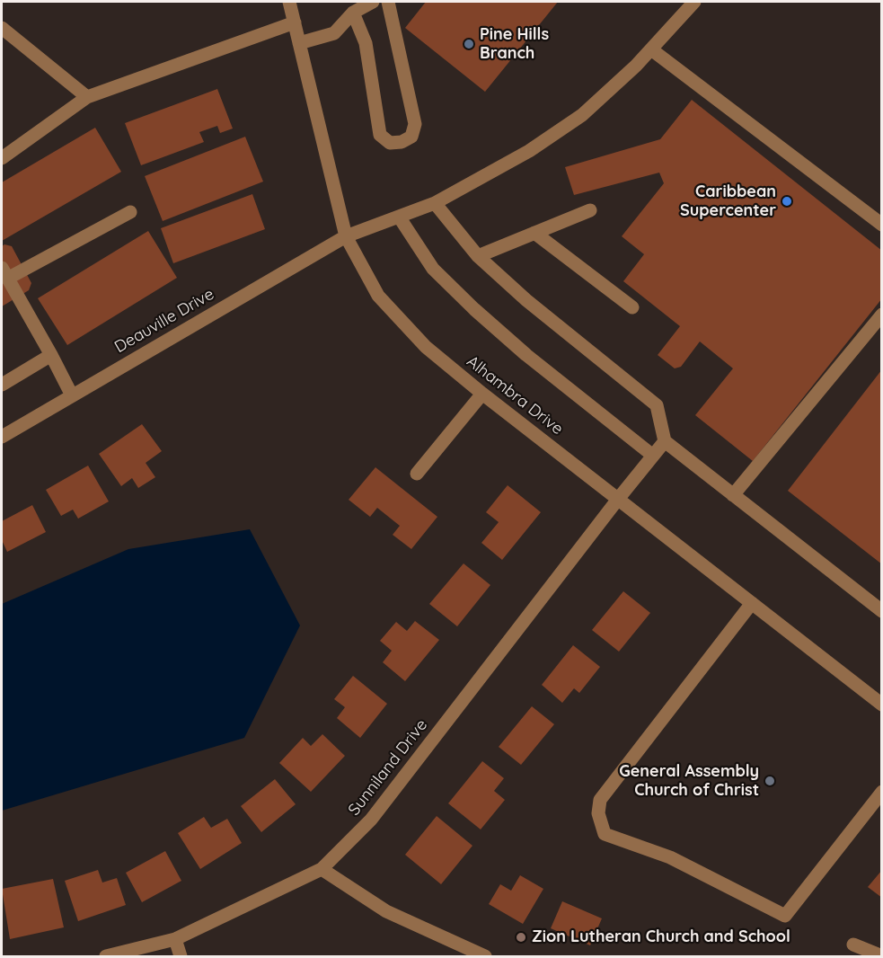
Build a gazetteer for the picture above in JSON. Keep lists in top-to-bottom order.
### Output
{
  "streets": {
    "street": ["Deauville Drive", "Alhambra Drive", "Sunniland Drive"]
  },
  "crossings": [
    ["Deauville Drive", "Alhambra Drive"],
    ["Alhambra Drive", "Sunniland Drive"]
  ],
  "places": [
    "Pine Hills Branch",
    "Caribbean Supercenter",
    "General Assembly Church of Christ",
    "Zion Lutheran Church and School"
  ]
}
